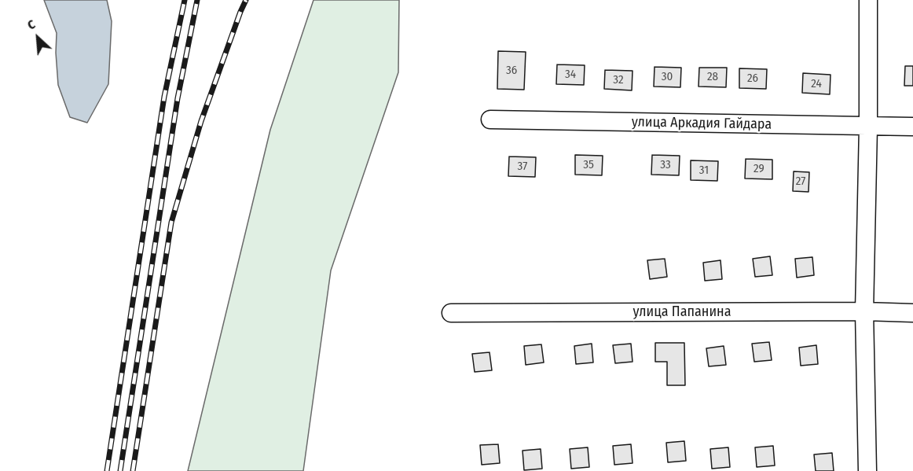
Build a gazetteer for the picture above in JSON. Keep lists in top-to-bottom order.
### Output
{
  "streets": {
    "street": ["улица Аркадия Гайдара", "улица Папанина"]
  },
  "house_numbers": [
    "36",
    "34",
    "30",
    "28",
    "26",
    "32",
    "24",
    "35",
    "33",
    "37",
    "29",
    "31",
    "27"
  ],
  "north": "top left"
}
